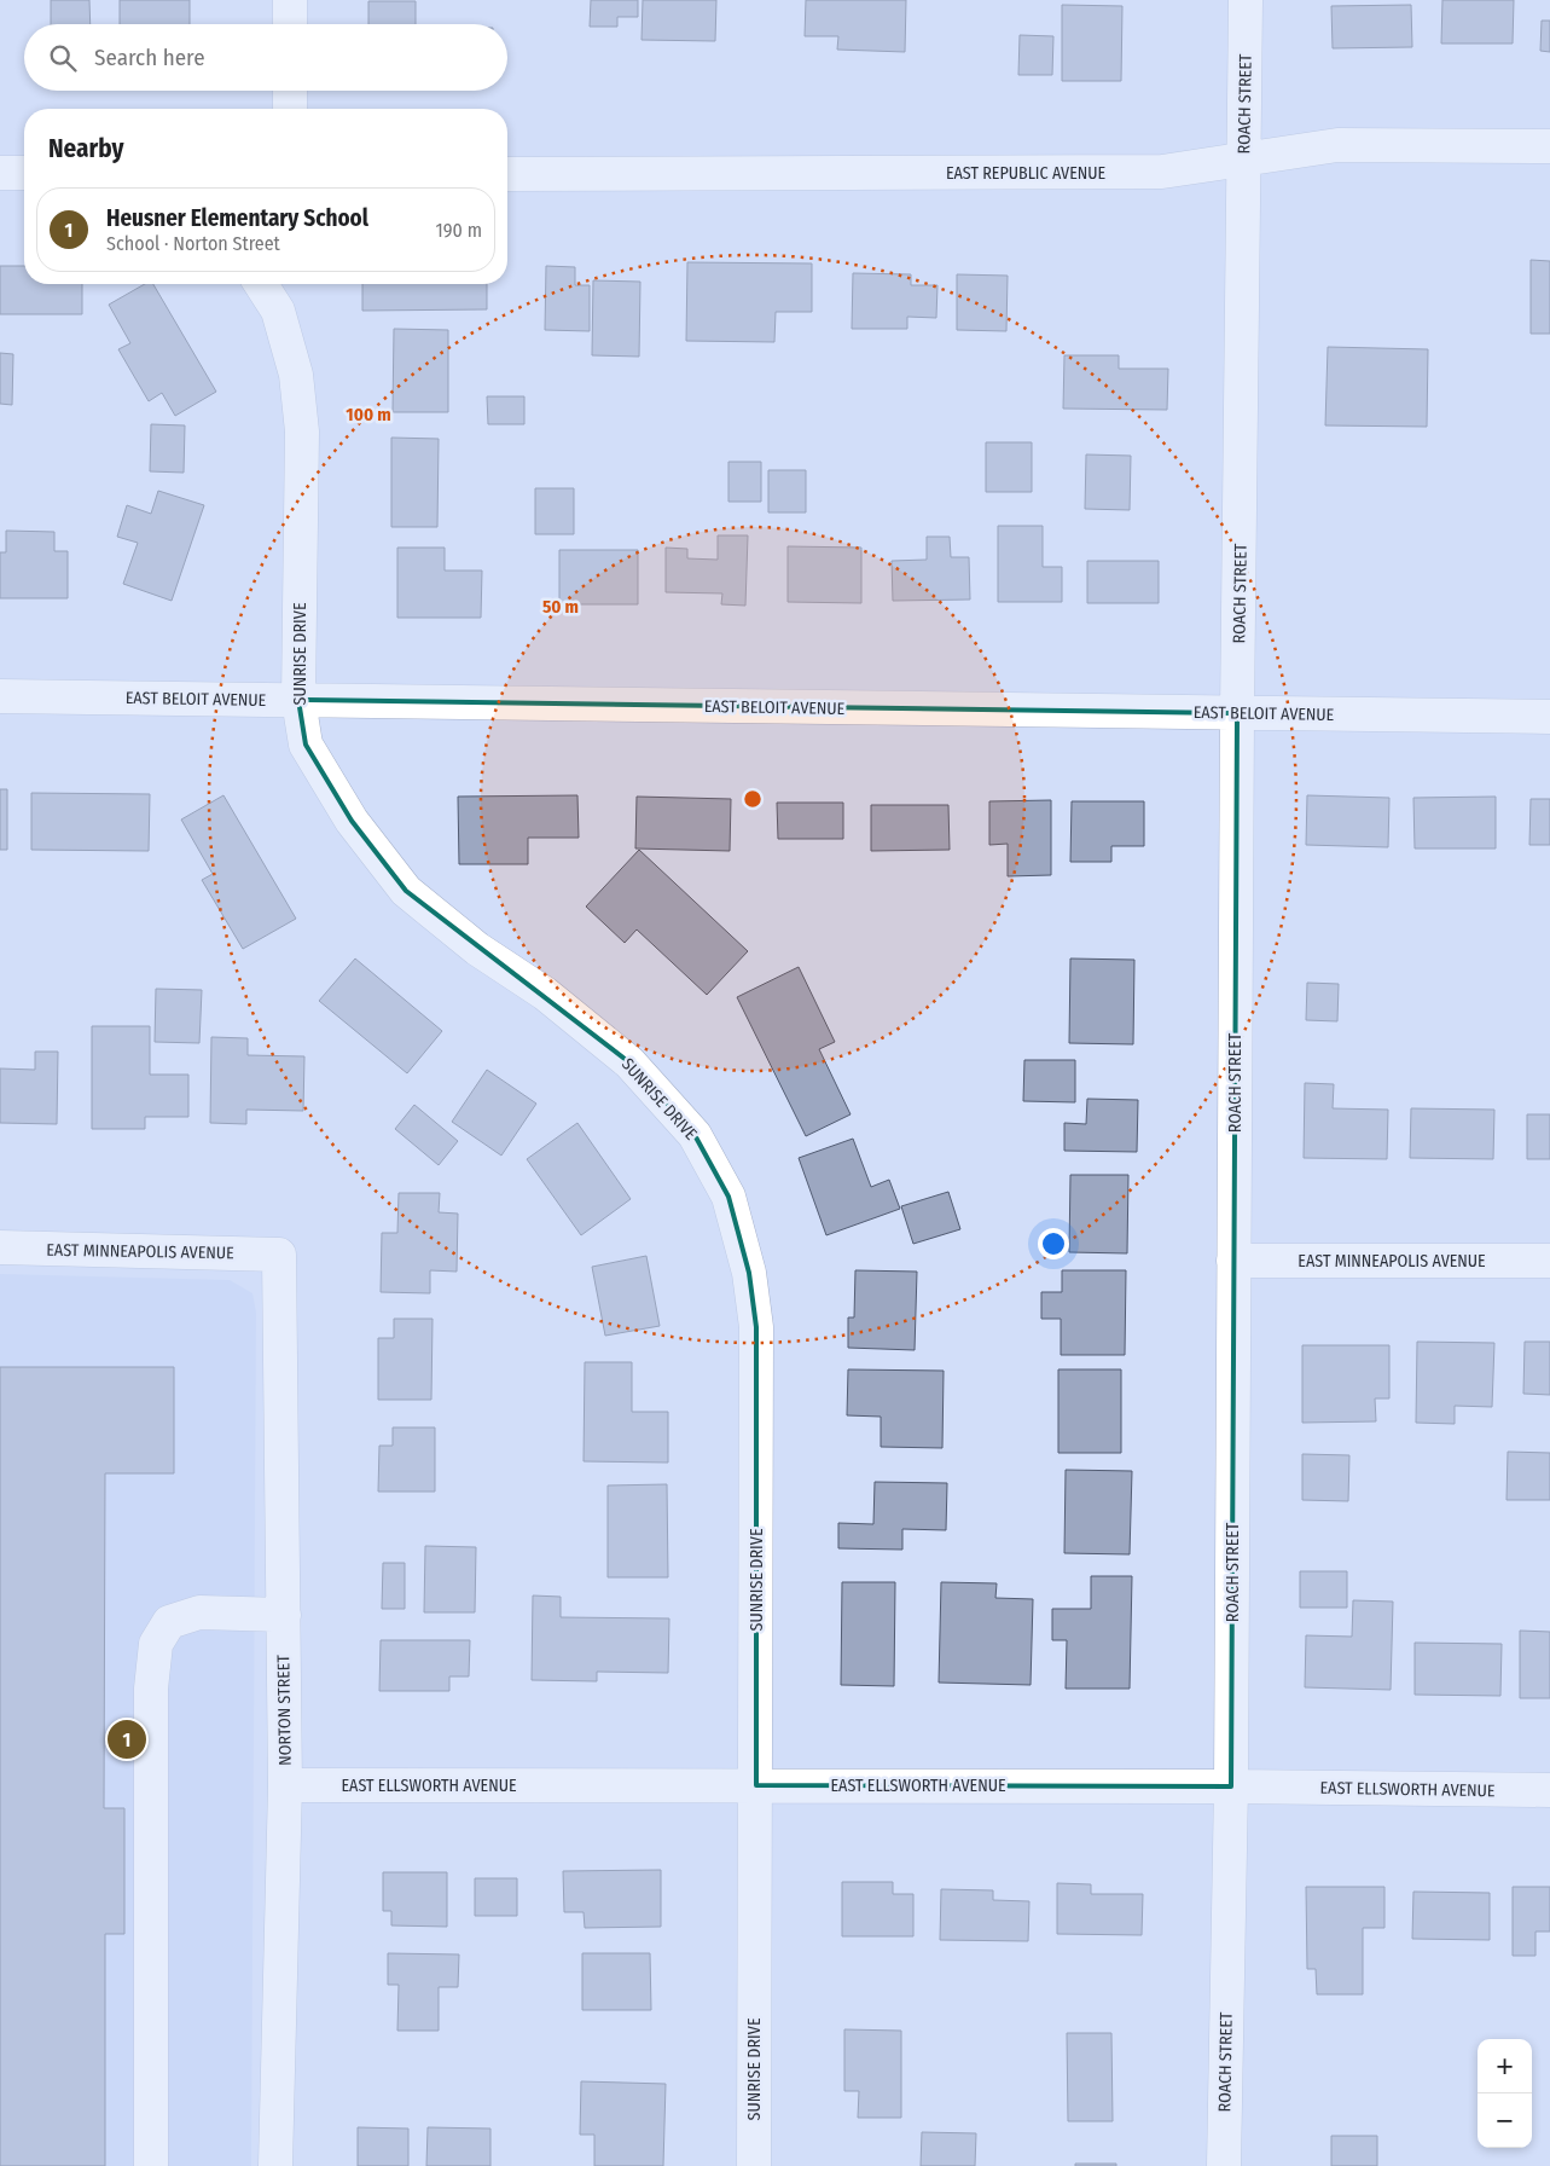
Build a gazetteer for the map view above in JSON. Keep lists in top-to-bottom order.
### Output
{
  "streets": {
    "street": [
      "ROACH STREET",
      "EAST REPUBLIC AVENUE",
      "SUNRISE DRIVE",
      "EAST BELOIT AVENUE",
      "EAST MINNEAPOLIS AVENUE",
      "NORTON STREET",
      "EAST ELLSWORTH AVENUE"
    ]
  },
  "crossings": [
    ["ROACH STREET", "EAST REPUBLIC AVENUE"],
    ["ROACH STREET", "EAST BELOIT AVENUE"],
    ["ROACH STREET", "EAST MINNEAPOLIS AVENUE"],
    ["ROACH STREET", "EAST ELLSWORTH AVENUE"],
    ["SUNRISE DRIVE", "EAST BELOIT AVENUE"],
    ["SUNRISE DRIVE", "EAST ELLSWORTH AVENUE"],
    ["EAST MINNEAPOLIS AVENUE", "NORTON STREET"],
    ["NORTON STREET", "EAST ELLSWORTH AVENUE"]
  ],
  "page": {
    "search": "Search here",
    "heading": "Nearby",
    "list": [
      {
        "mark": "1",
        "name": "Heusner Elementary School",
        "note": "School · Norton Street",
        "value": "190 m"
      }
    ],
    "pins": "1",
    "map_buttons": ["+", "−"]
  },
  "rings": ["100 m", "50 m"]
}
